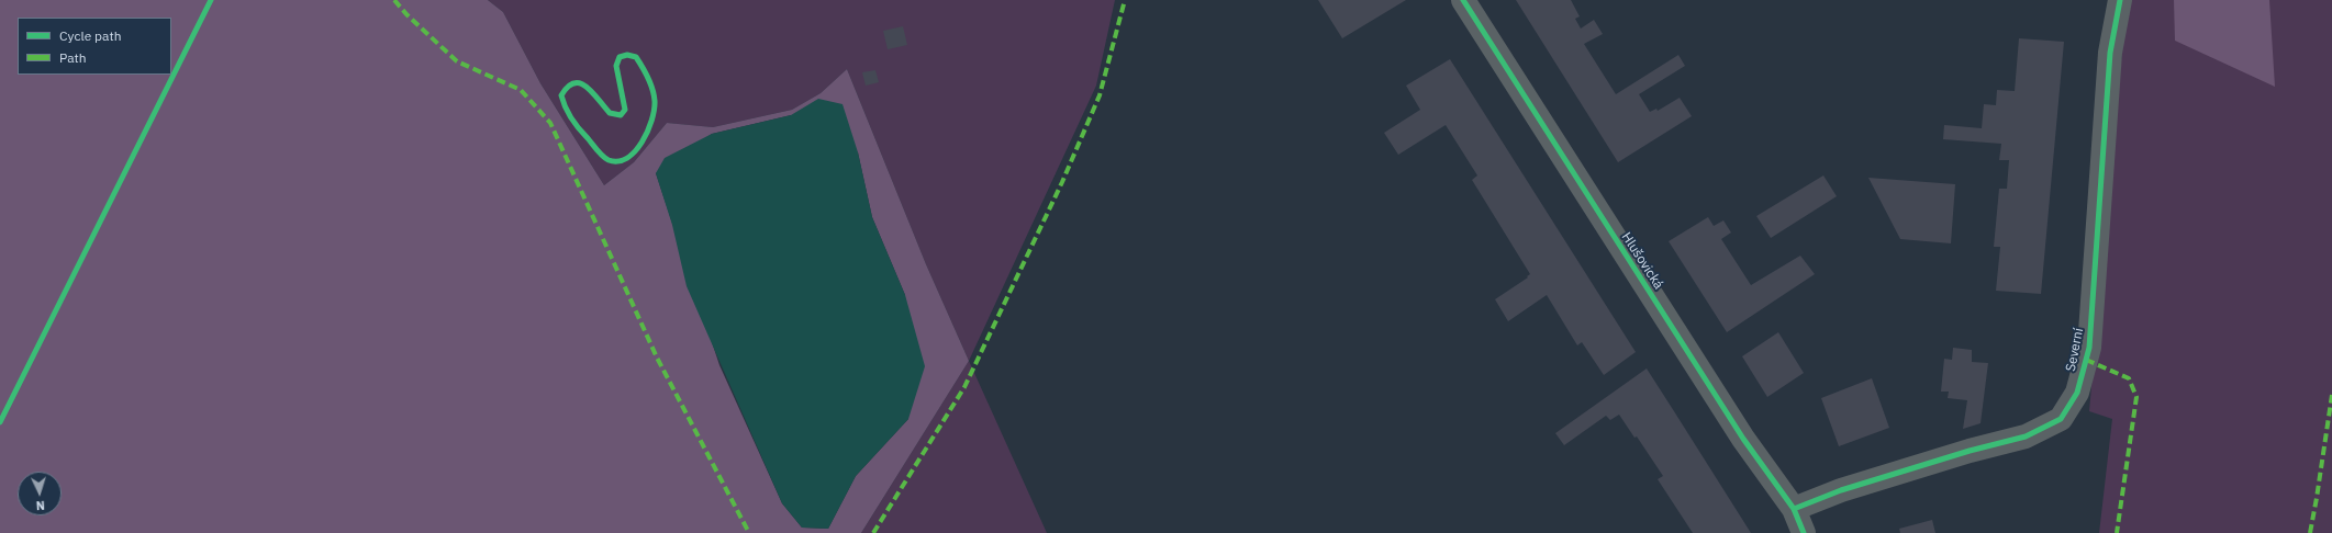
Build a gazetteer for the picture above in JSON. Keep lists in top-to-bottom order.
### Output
{
  "streets": {
    "street": ["Hlušovická", "Severní"]
  },
  "crossings": [
    ["Hlušovická", "Severní"]
  ],
  "legend": ["Cycle path", "Path"],
  "north": "bottom"
}
